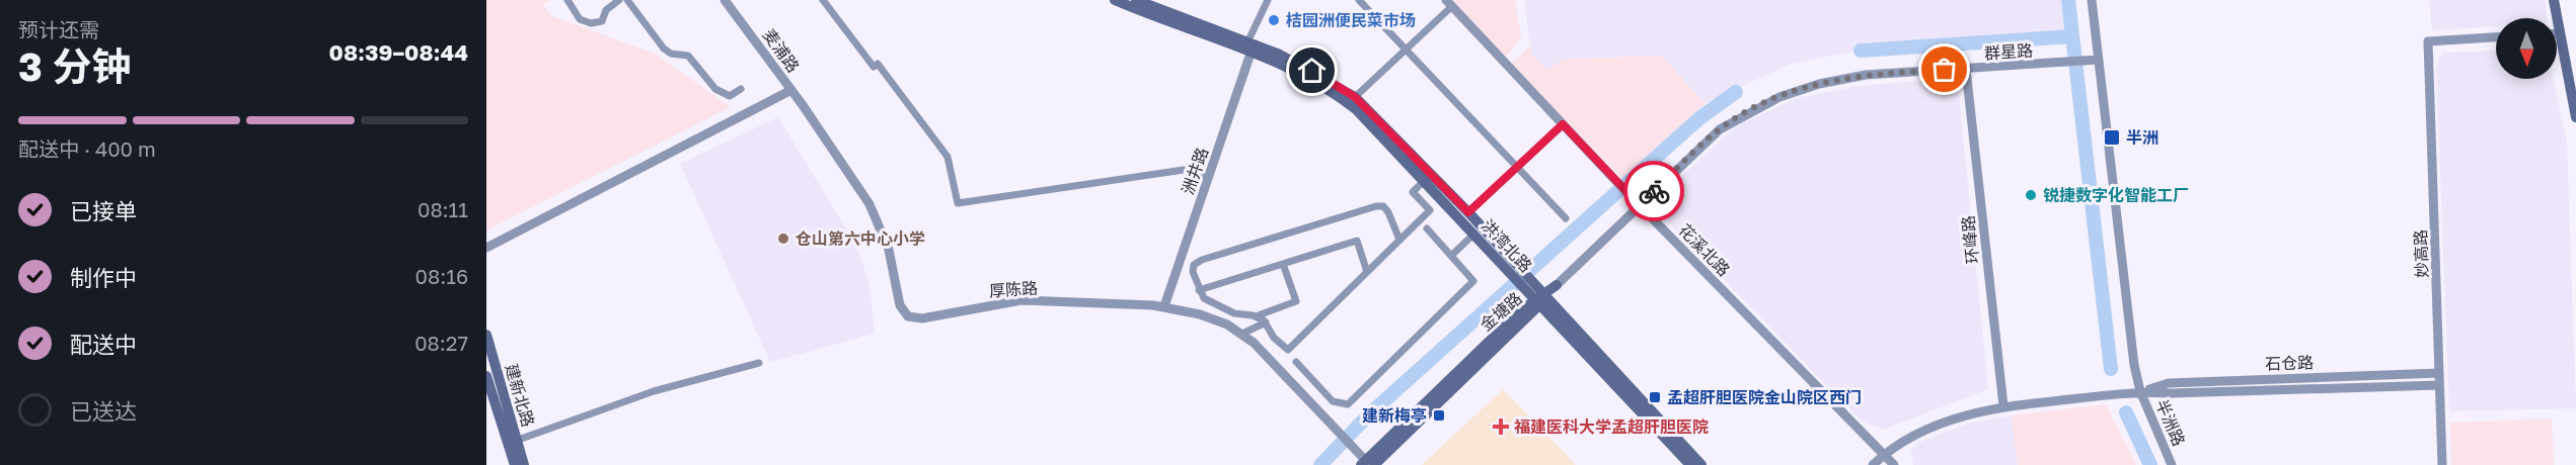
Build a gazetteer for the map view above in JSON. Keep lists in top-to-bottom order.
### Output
{
  "streets": {
    "main road": ["洪湾北路", "金塘路", "建新北路"],
    "street": [
      "麦浦路",
      "群星路",
      "洲井路",
      "环峰路",
      "花溪北路",
      "妙高路",
      "厚陈路",
      "石仓路",
      "半洲路"
    ]
  },
  "crossings": [
    ["麦浦路", "厚陈路"],
    ["群星路", "环峰路"],
    ["群星路", "花溪北路"],
    ["群星路", "金塘路"],
    ["群星路", "半洲路"],
    ["洲井路", "洪湾北路"],
    ["洲井路", "厚陈路"],
    ["环峰路", "石仓路"],
    ["洪湾北路", "金塘路"],
    ["花溪北路", "石仓路"],
    ["妙高路", "石仓路"],
    ["厚陈路", "金塘路"],
    ["石仓路", "半洲路"]
  ],
  "places": {
    "other": ["桔园洲便民菜市场", "锐捷数字化智能工厂", "仓山第六中心小学"],
    "transit": ["半洲", "孟超肝胆医院金山院区西门", "建新梅亭"],
    "health": ["福建医科大学孟超肝胆医院"]
  },
  "north": "bottom",
  "page": {
    "heading": ["3 分钟", "预计还需", "08:39–08:44"],
    "bar": "配送中 · 400 m",
    "list": [
      ["已接单", "08:11"],
      ["制作中", "08:16"],
      ["配送中", "08:27"],
      "已送达"
    ]
  }
}
